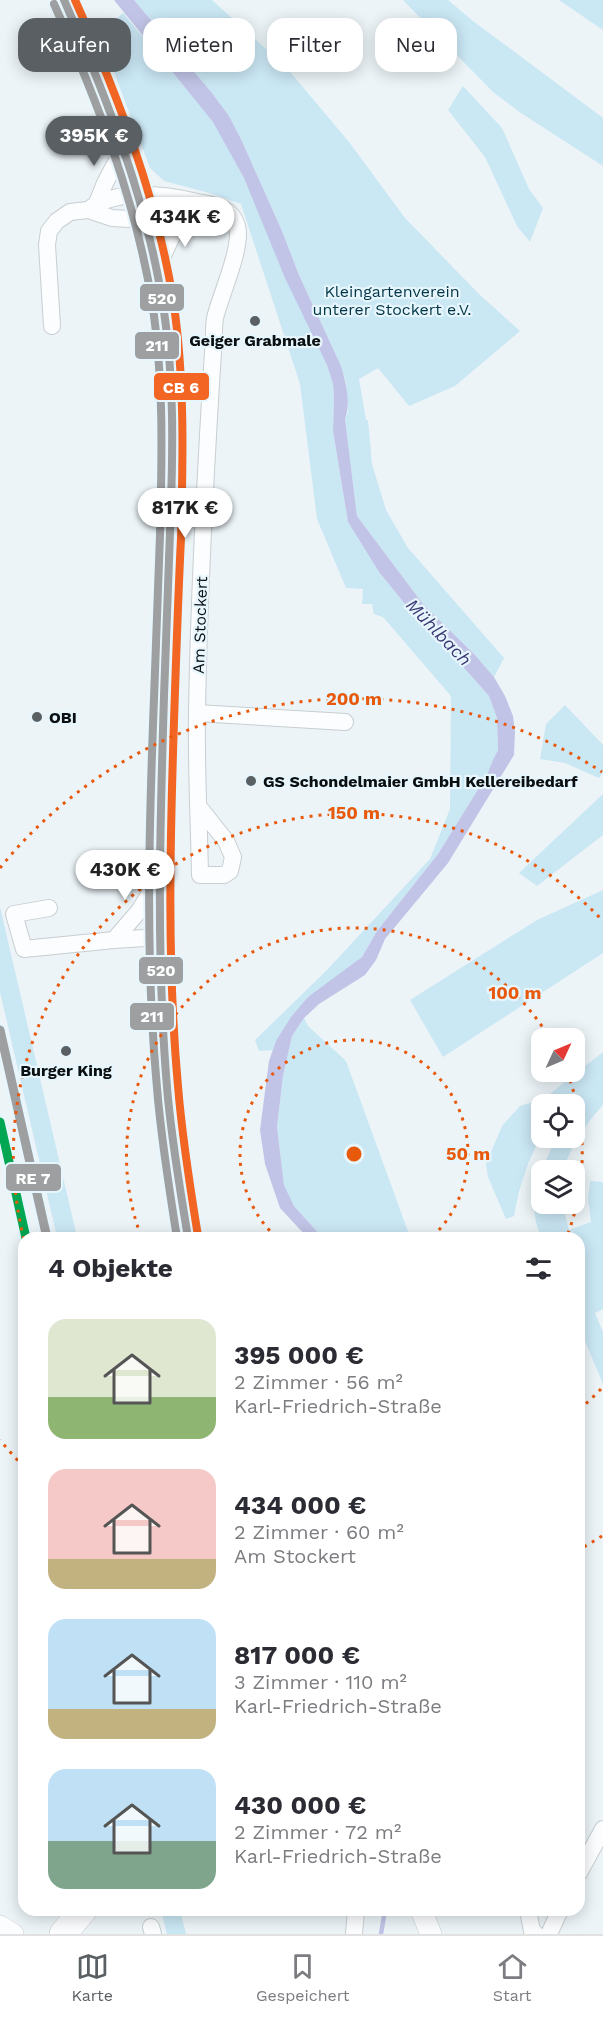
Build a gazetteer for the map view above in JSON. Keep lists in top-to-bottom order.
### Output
{
  "streets": {
    "street": ["Am Stockert"]
  },
  "water": ["Mühlbach"],
  "parks": ["Kleingartenverein unterer Stockert e.V."],
  "places": [
    "Geiger Grabmale",
    "OBI",
    "GS Schondelmaier GmbH Kellereibedarf",
    "Burger King"
  ],
  "lines": ["transit line 520", "transit line 211"],
  "north": "top right",
  "page": {
    "chip": [
      "Kaufen",
      "Mieten",
      "Filter",
      "Neu"
    ],
    "price": [
      "395K €",
      "434K €",
      "817K €",
      "430K €"
    ],
    "heading": "4 Objekte",
    "list": [
      {
        "name": "395 000 €",
        "note": "2 Zimmer · 56 m² · Karl-Friedrich-Straße"
      },
      {
        "name": "434 000 €",
        "note": "2 Zimmer · 60 m² · Am Stockert"
      },
      {
        "name": "817 000 €",
        "note": "3 Zimmer · 110 m² · Karl-Friedrich-Straße"
      },
      {
        "name": "430 000 €",
        "note": "2 Zimmer · 72 m² · Karl-Friedrich-Straße"
      }
    ],
    "tabs": ["Karte", "Gespeichert", "Start"]
  },
  "rings": [
    "200 m",
    "150 m",
    "100 m",
    "50 m"
  ]
}
